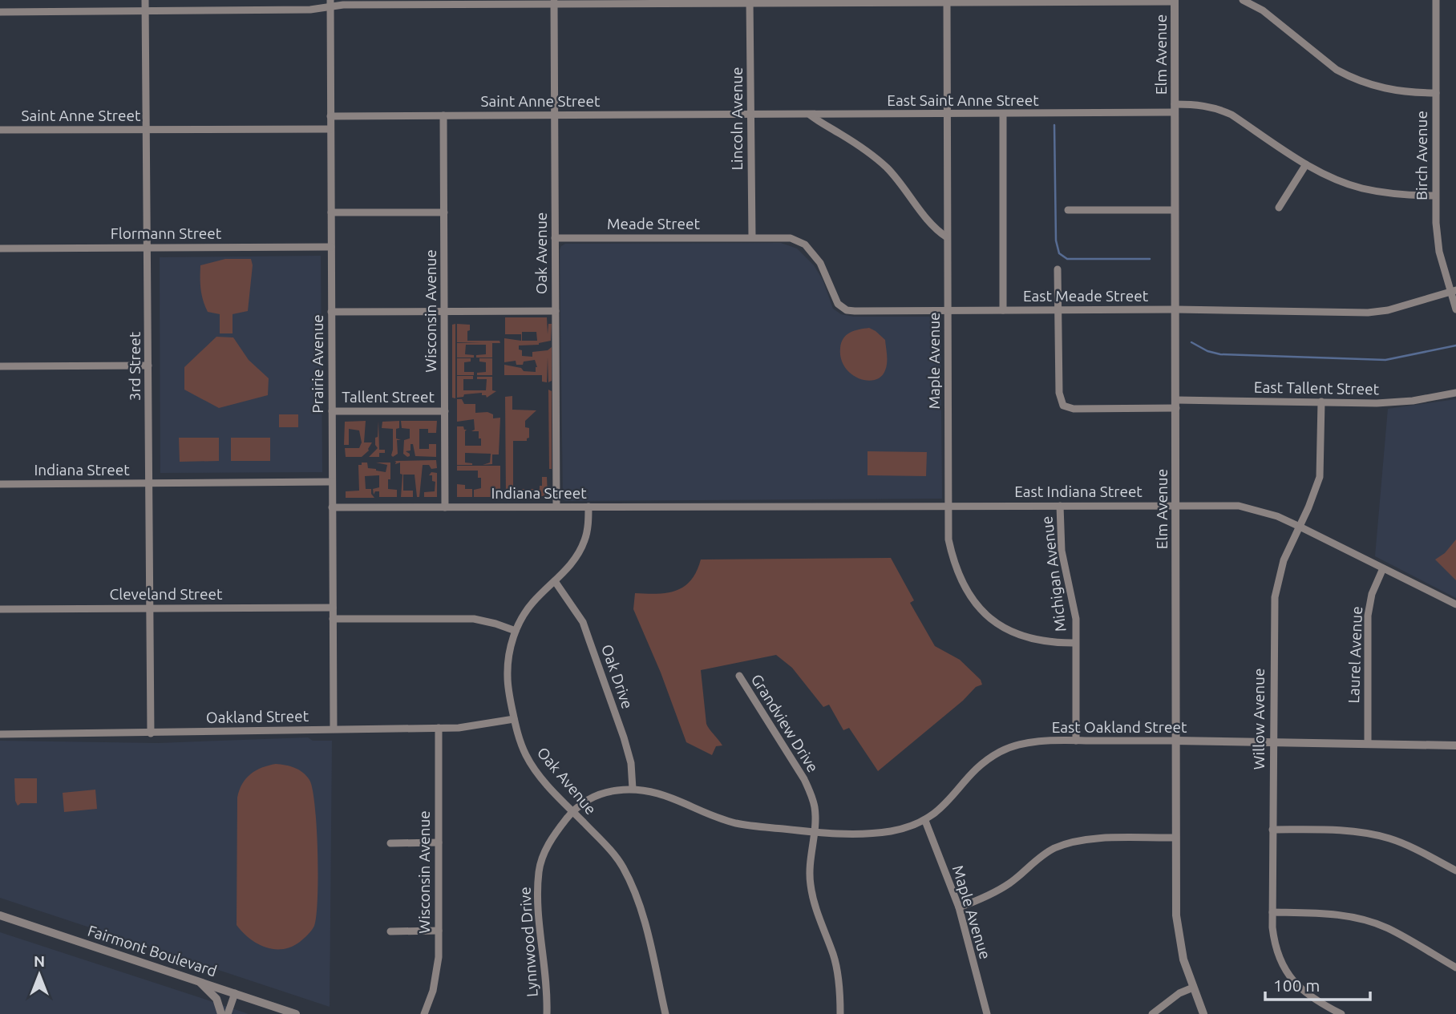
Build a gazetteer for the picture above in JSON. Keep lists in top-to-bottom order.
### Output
{
  "streets": {
    "street": [
      "Elm Avenue",
      "East Saint Anne Street",
      "Saint Anne Street",
      "Lincoln Avenue",
      "Birch Avenue",
      "Meade Street",
      "Flormann Street",
      "Oak Avenue",
      "East Meade Street",
      "Wisconsin Avenue",
      "Maple Avenue",
      "Prairie Avenue",
      "3rd Street",
      "East Tallent Street",
      "Tallent Street",
      "Indiana Street",
      "East Indiana Street",
      "Michigan Avenue",
      "Cleveland Street",
      "Laurel Avenue",
      "Oak Drive",
      "Oakland Street",
      "Willow Avenue",
      "Grandview Drive",
      "East Oakland Street",
      "Lynnwood Drive",
      "Fairmont Boulevard"
    ]
  },
  "crossings": [
    ["Elm Avenue", "East Saint Anne Street"],
    ["Elm Avenue", "East Meade Street"],
    ["Elm Avenue", "East Tallent Street"],
    ["Elm Avenue", "East Indiana Street"],
    ["Elm Avenue", "East Oakland Street"],
    ["East Saint Anne Street", "Saint Anne Street"],
    ["East Saint Anne Street", "Lincoln Avenue"],
    ["East Saint Anne Street", "Birch Avenue"],
    ["East Saint Anne Street", "Maple Avenue"],
    ["Saint Anne Street", "Lincoln Avenue"],
    ["Saint Anne Street", "Oak Avenue"],
    ["Saint Anne Street", "Wisconsin Avenue"],
    ["Saint Anne Street", "Prairie Avenue"],
    ["Saint Anne Street", "3rd Street"],
    ["Lincoln Avenue", "Meade Street"],
    ["Lincoln Avenue", "East Meade Street"],
    ["Birch Avenue", "East Meade Street"],
    ["Meade Street", "Oak Avenue"],
    ["Meade Street", "East Meade Street"],
    ["Flormann Street", "Prairie Avenue"],
    ["Flormann Street", "3rd Street"],
    ["Oak Avenue", "Indiana Street"],
    ["Oak Avenue", "Oak Drive"],
    ["Oak Avenue", "Oakland Street"],
    ["Oak Avenue", "Lynnwood Drive"],
    ["East Meade Street", "Maple Avenue"],
    ["East Meade Street", "East Tallent Street"],
    ["Wisconsin Avenue", "Tallent Street"],
    ["Wisconsin Avenue", "Indiana Street"],
    ["Wisconsin Avenue", "Oakland Street"],
    ["Maple Avenue", "East Indiana Street"],
    ["Maple Avenue", "Michigan Avenue"],
    ["Maple Avenue", "East Oakland Street"],
    ["Prairie Avenue", "Tallent Street"],
    ["Prairie Avenue", "Indiana Street"],
    ["Prairie Avenue", "Cleveland Street"],
    ["Prairie Avenue", "Oakland Street"],
    ["3rd Street", "Indiana Street"],
    ["3rd Street", "Cleveland Street"],
    ["3rd Street", "Oakland Street"],
    ["East Tallent Street", "Willow Avenue"],
    ["Indiana Street", "East Indiana Street"],
    ["East Indiana Street", "Michigan Avenue"],
    ["East Indiana Street", "Laurel Avenue"],
    ["East Indiana Street", "Willow Avenue"],
    ["Michigan Avenue", "East Oakland Street"],
    ["Laurel Avenue", "East Oakland Street"],
    ["Willow Avenue", "East Oakland Street"],
    ["Grandview Drive", "East Oakland Street"]
  ],
  "scale_bar": "100 m",
  "north": "top"
}
